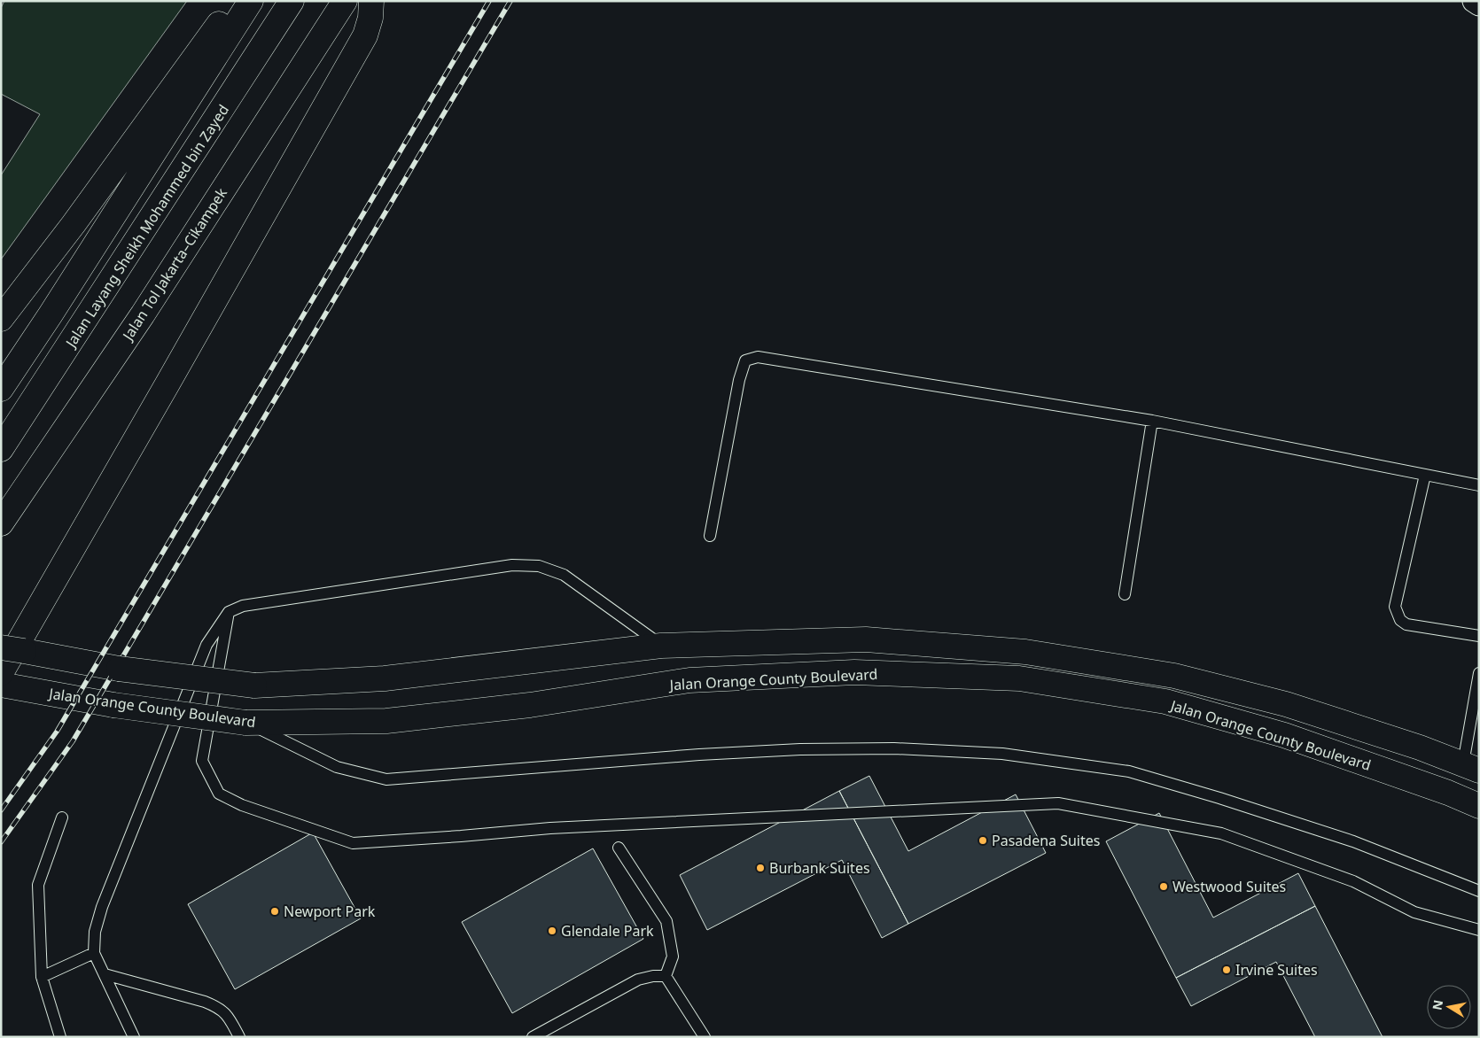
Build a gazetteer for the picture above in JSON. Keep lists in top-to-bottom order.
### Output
{
  "streets": {
    "main road": ["Jalan Layang Sheikh Mohammed bin Zayed", "Jalan Tol Jakarta–Cikampek", "Jalan Orange County Boulevard"]
  },
  "places": [
    "Pasadena Suites",
    "Burbank Suites",
    "Westwood Suites",
    "Newport Park",
    "Glendale Park",
    "Irvine Suites"
  ],
  "north": "left"
}
